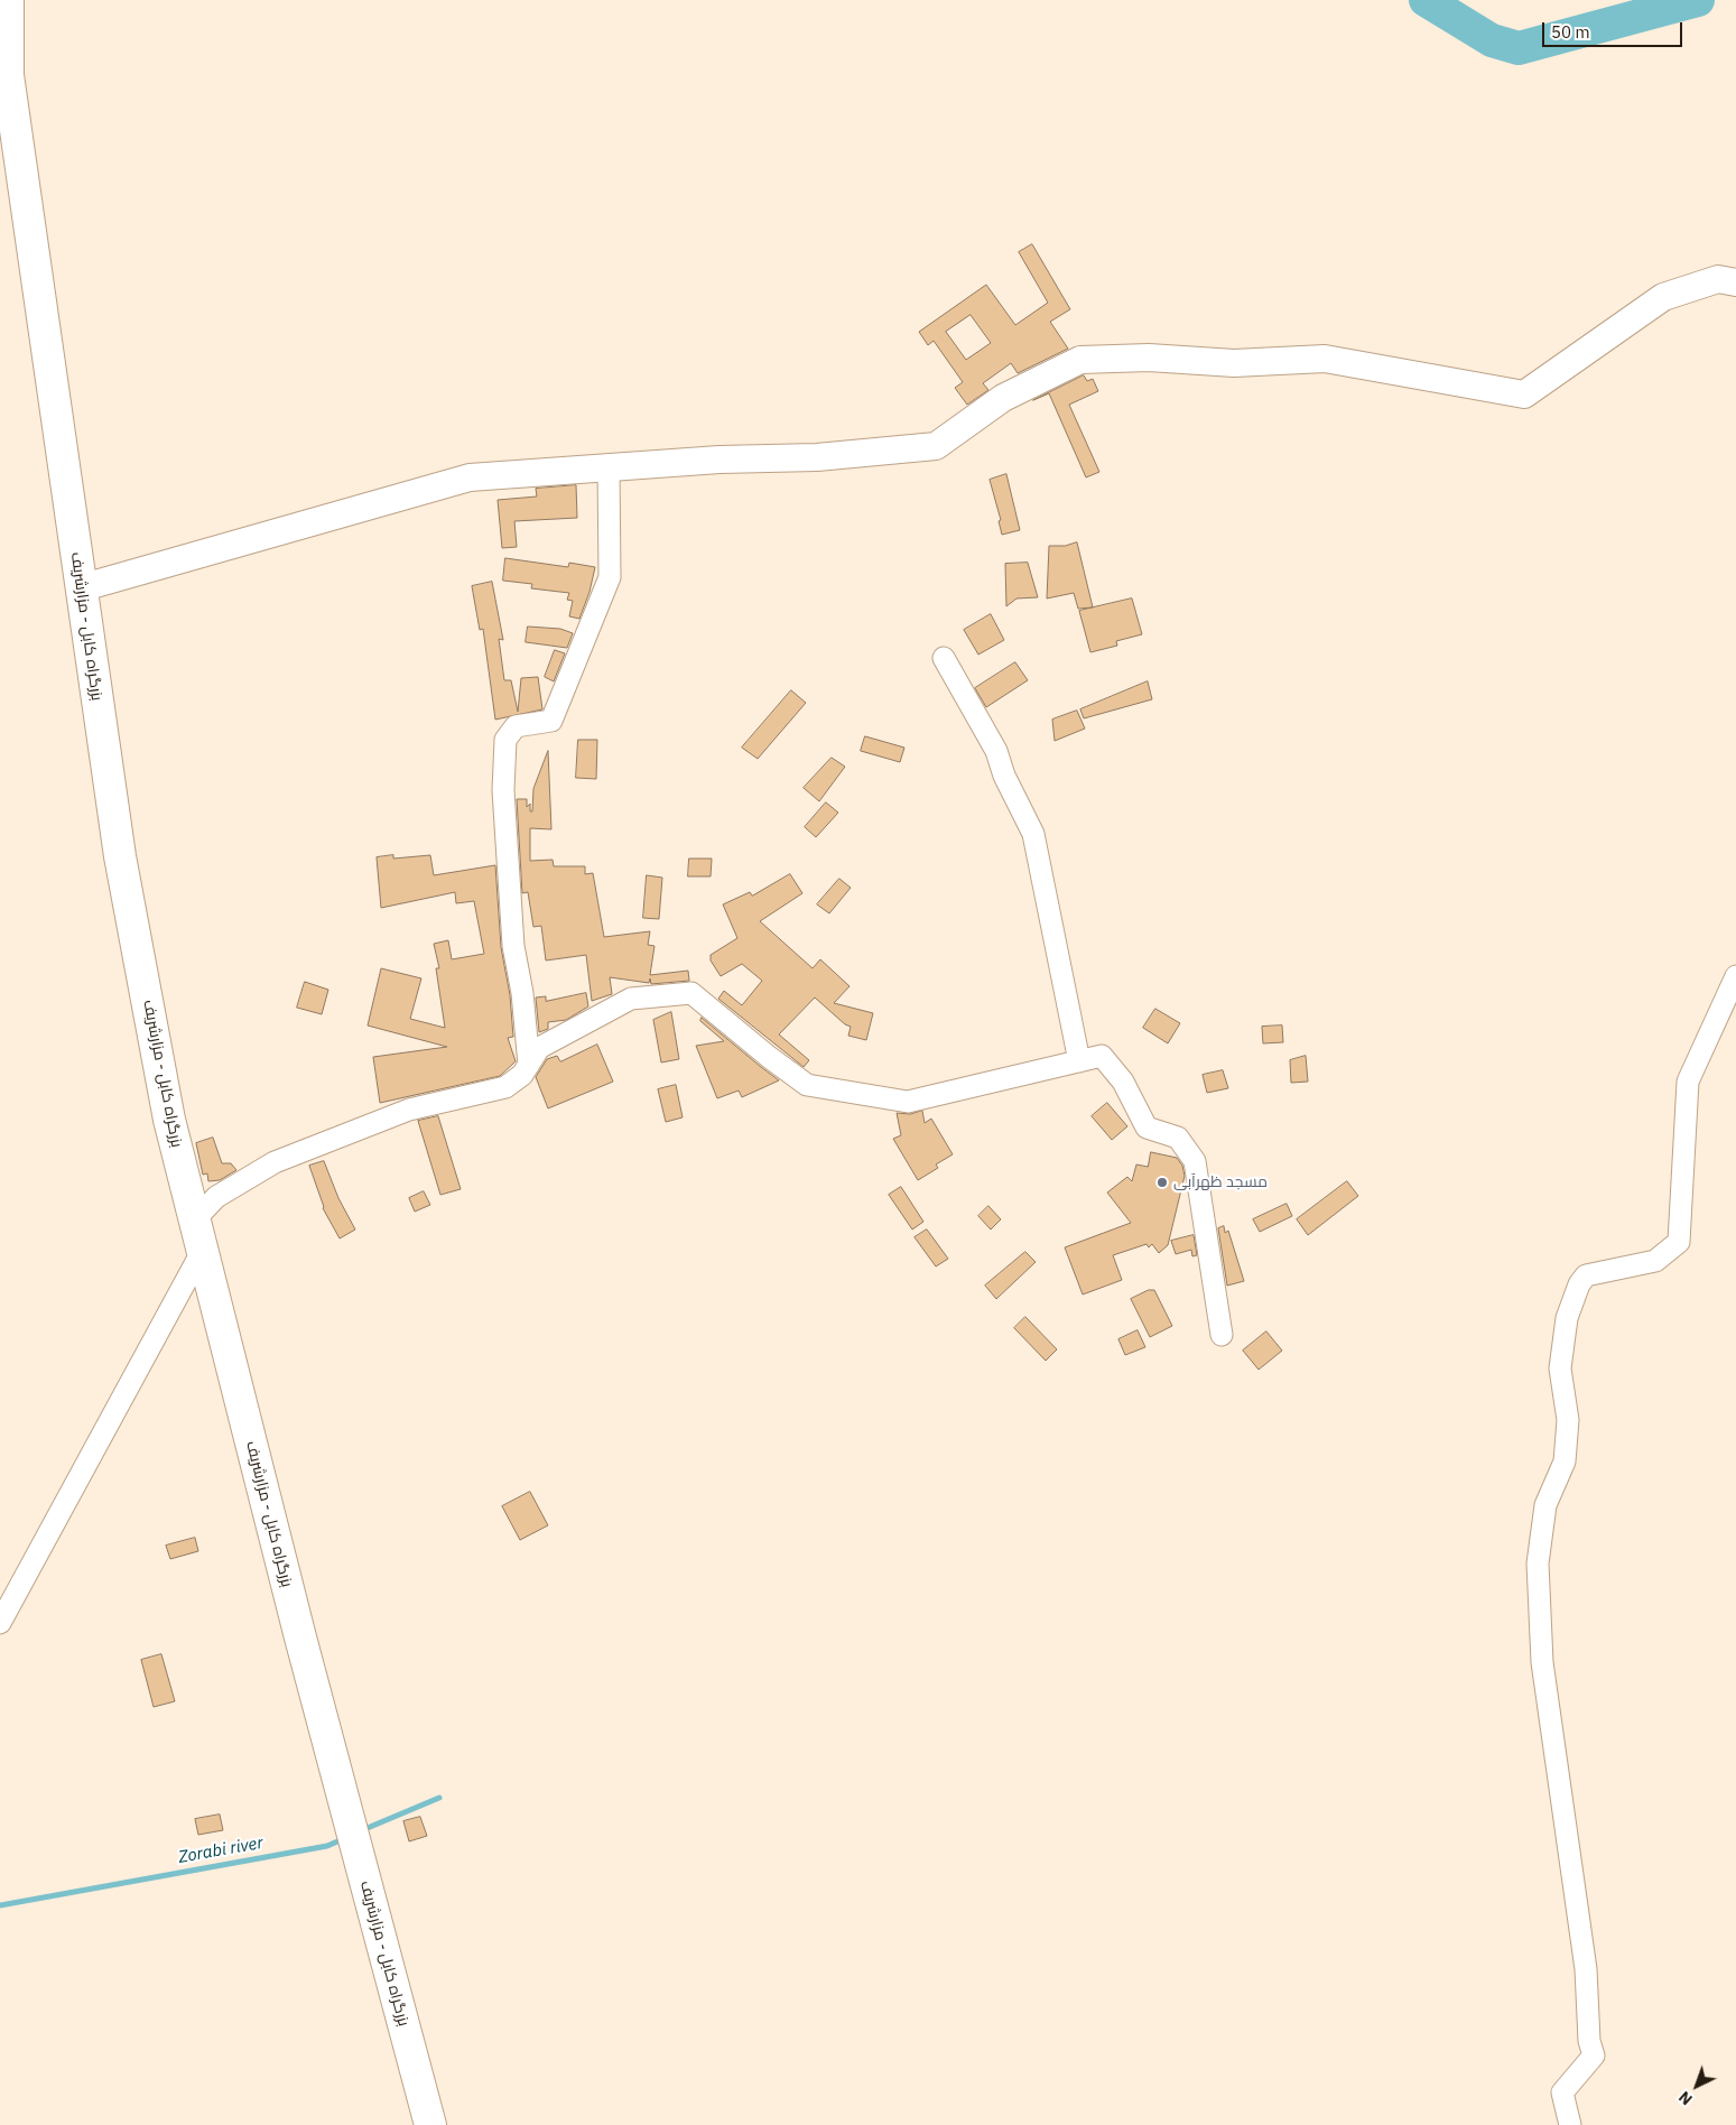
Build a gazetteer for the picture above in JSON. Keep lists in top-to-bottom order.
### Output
{
  "streets": {
    "highway": ["بزرگراه کابل - مزارشریف"]
  },
  "water": ["Zorabi river"],
  "places": ["مسجد ظهرآبی"],
  "scale_bar": "50 m",
  "north": "bottom left"
}
